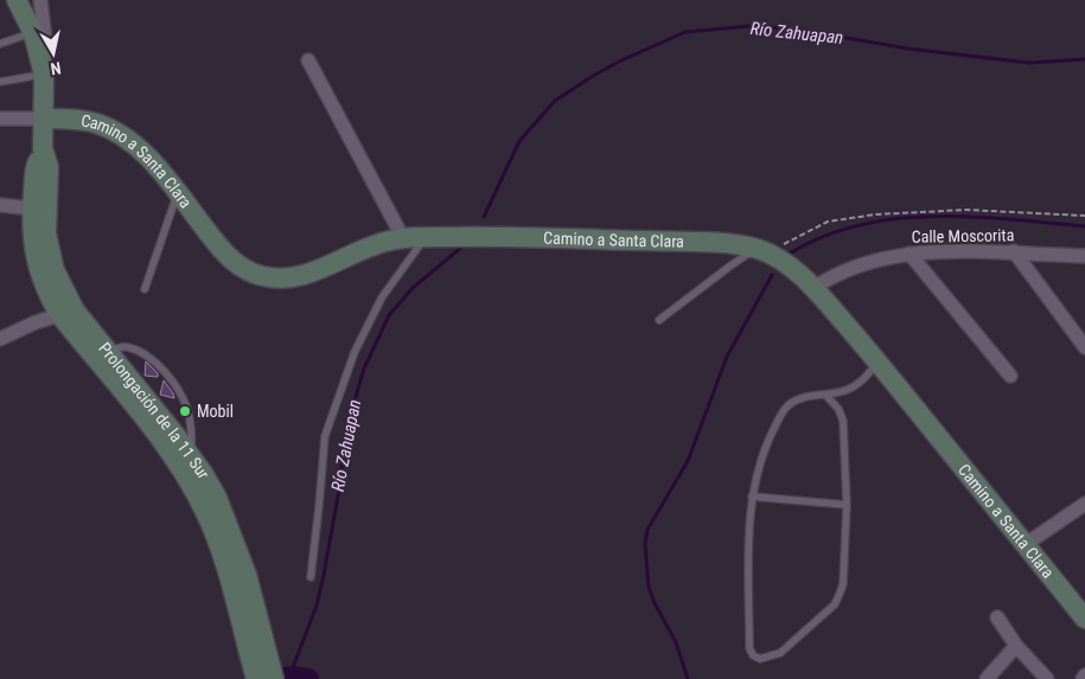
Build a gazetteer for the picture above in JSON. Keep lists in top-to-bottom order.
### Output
{
  "streets": {
    "main road": ["Camino a Santa Clara", "Prolongación de la 11 Sur"],
    "street": ["Calle Moscorita"]
  },
  "crossings": [
    ["Camino a Santa Clara", "Calle Moscorita"],
    ["Camino a Santa Clara", "Prolongación de la 11 Sur"]
  ],
  "water": ["Río Zahuapan"],
  "places": ["Mobil"],
  "north": "bottom"
}
